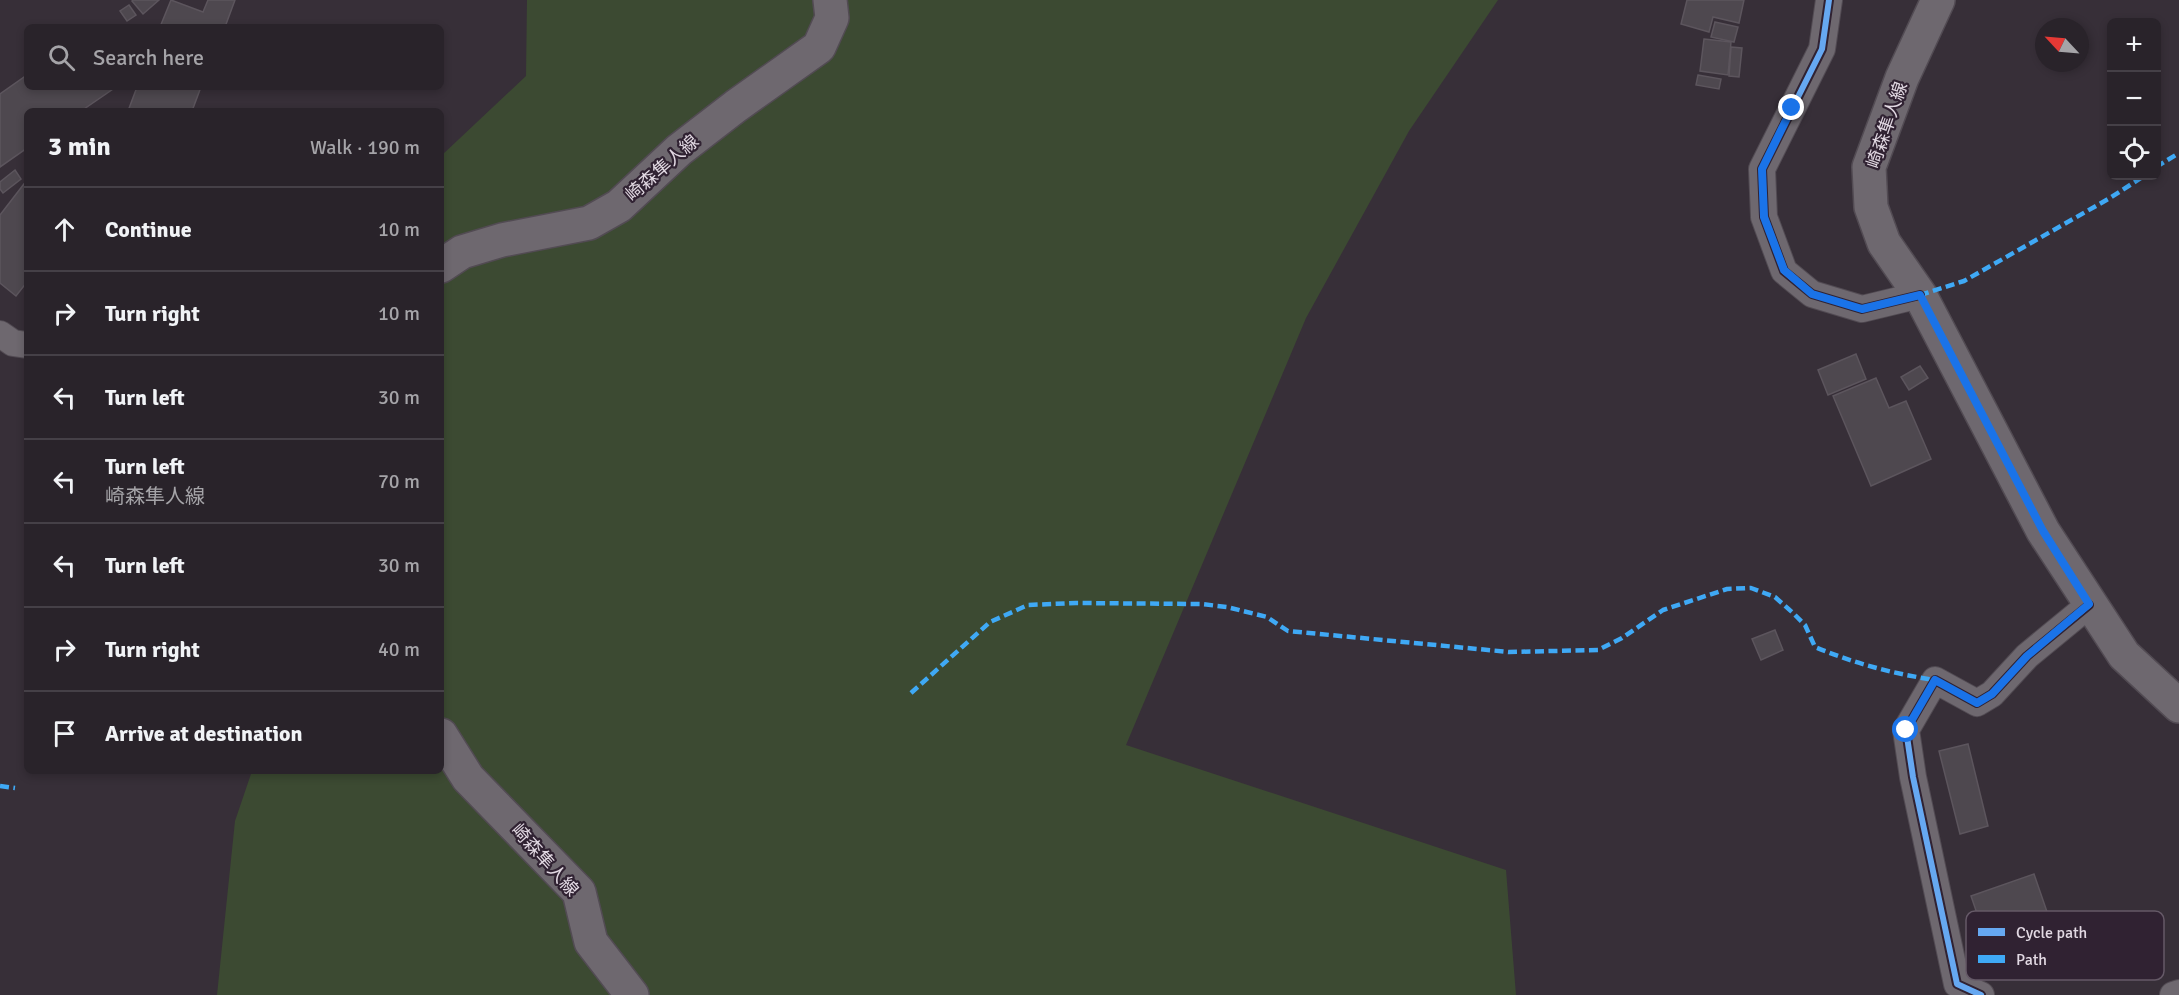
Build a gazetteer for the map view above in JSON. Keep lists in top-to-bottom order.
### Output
{
  "streets": {
    "main road": ["崎森隼人線"]
  },
  "legend": ["Cycle path", "Path"],
  "north": "top left",
  "page": {
    "map_buttons": ["+", "−"],
    "search": "Search here",
    "heading": ["3 min", "Walk · 190 m"],
    "list": [
      ["Continue", "10 m"],
      ["Turn right", "10 m"],
      ["Turn left", "30 m"],
      ["Turn left", "崎森隼人線", "70 m"],
      ["Turn left", "30 m"],
      ["Turn right", "40 m"],
      "Arrive at destination"
    ]
  }
}
